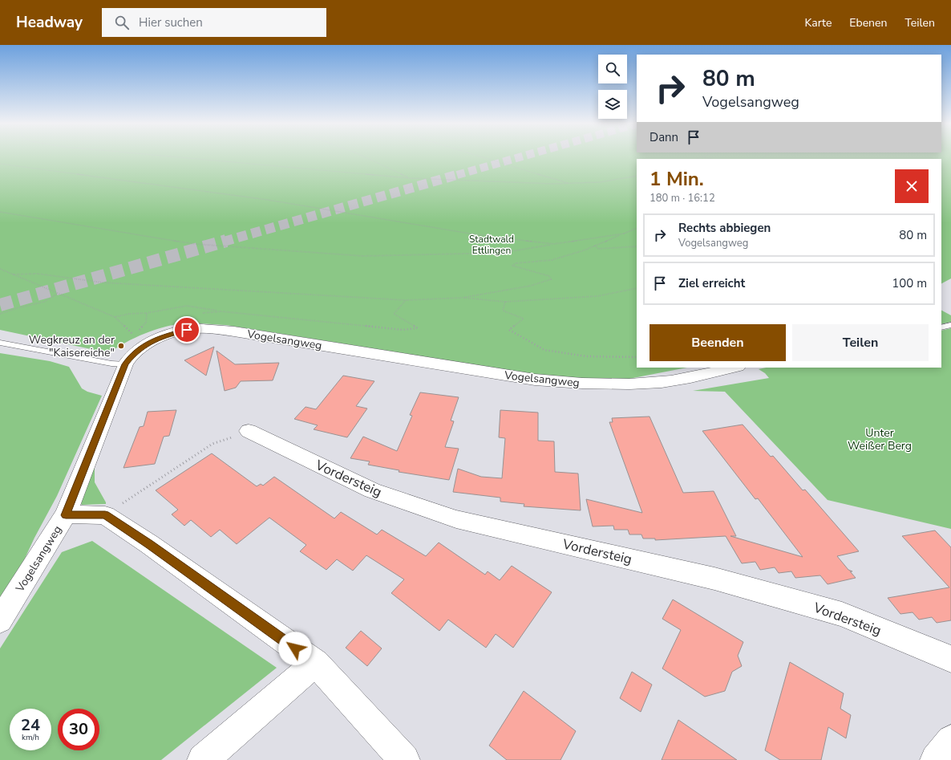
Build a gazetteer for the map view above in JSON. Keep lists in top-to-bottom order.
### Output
{
  "streets": {
    "street": ["Vogelsangweg", "Vordersteig"]
  },
  "parks": ["Stadtwald Ettlingen", "Unter Weißer Berg"],
  "places": ["Wegkreuz an der \"Kaisereiche\""],
  "page": {
    "header": "Headway",
    "search": "Hier suchen",
    "nav": ["Karte", "Ebenen", "Teilen"],
    "turn": ["80 m", "Vogelsangweg"],
    "then": "Dann",
    "heading": ["1 Min.", "180 m · 16:12"],
    "list": [
      {
        "name": "Rechts abbiegen",
        "note": "Vogelsangweg",
        "value": "80 m"
      },
      {
        "name": "Ziel erreicht",
        "value": "100 m"
      }
    ],
    "buttons": ["Beenden", "Teilen"],
    "speed": "24 km/h",
    "limit": "30"
  }
}
